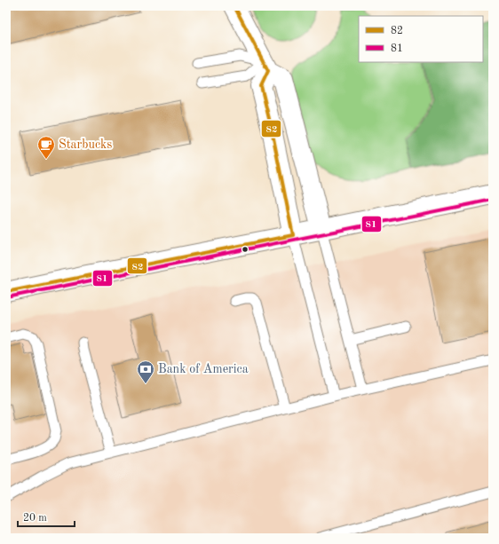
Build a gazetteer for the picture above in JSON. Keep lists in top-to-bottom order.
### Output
{
  "places": {
    "cafe": ["Starbucks"],
    "bank": ["Bank of America"]
  },
  "lines": ["transit line 82", "transit line 81"],
  "legend": ["82", "81"],
  "scale_bar": "20 m"
}
